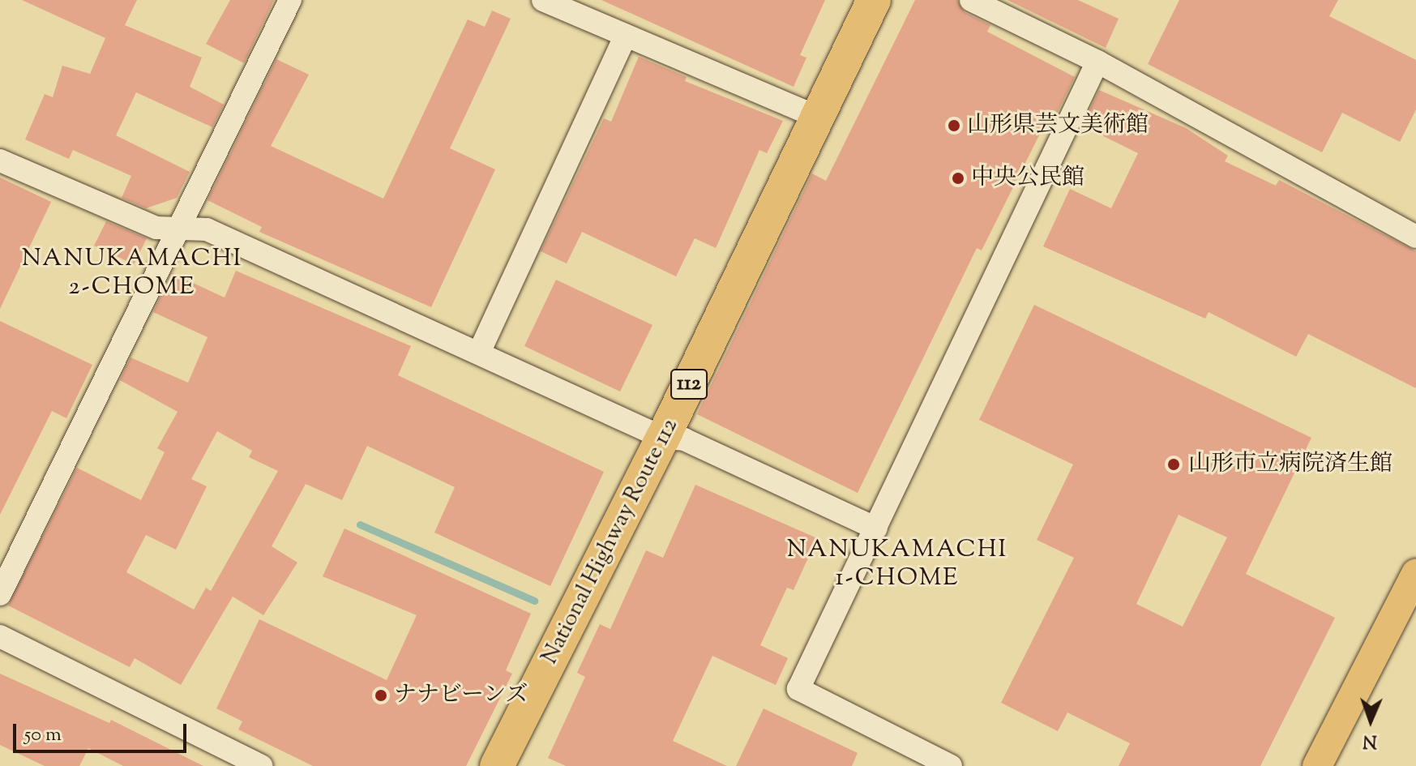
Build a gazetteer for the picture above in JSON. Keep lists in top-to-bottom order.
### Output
{
  "streets": {
    "highway": ["112", "National Highway Route 112"]
  },
  "districts": ["NANUKAMACHI 2-CHOME", "NANUKAMACHI 1-CHOME"],
  "places": [
    "山形県芸文美術館",
    "中央公民館",
    "山形市立病院済生館",
    "ナナビーンズ"
  ],
  "scale_bar": "50 m",
  "north": "bottom"
}
